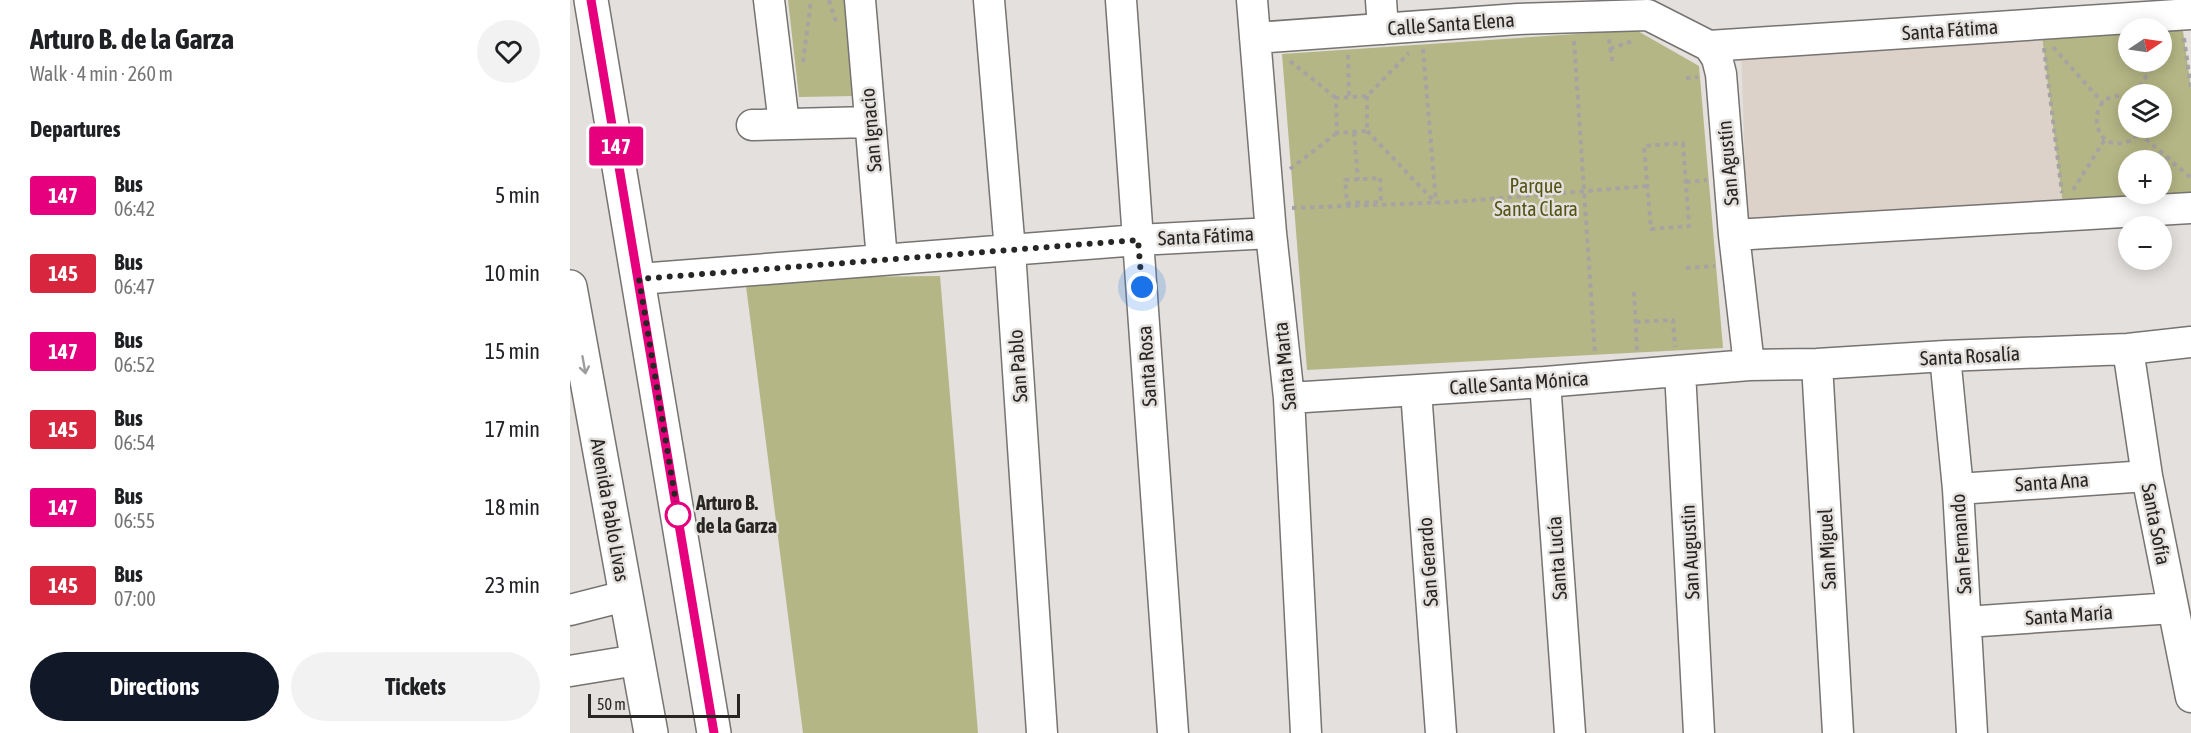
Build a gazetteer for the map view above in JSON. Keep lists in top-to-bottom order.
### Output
{
  "streets": {
    "main road": ["Avenida Pablo Livas"],
    "street": [
      "Calle Santa Elena",
      "Santa Fátima",
      "San Ignacio",
      "San Agustín",
      "Santa Rosalía",
      "San Pablo",
      "Santa Rosa",
      "Santa Marta",
      "Calle Santa Mónica",
      "Santa Ana",
      "Santa Sofía",
      "San Fernando",
      "San Miguel",
      "San Augustin",
      "Santa Lucía",
      "San Gerardo",
      "Santa María"
    ]
  },
  "crossings": [
    ["Calle Santa Elena", "Santa Marta"],
    ["Santa Fátima", "San Ignacio"],
    ["Santa Fátima", "San Agustín"],
    ["Santa Fátima", "San Pablo"],
    ["Santa Fátima", "Santa Rosa"],
    ["Santa Fátima", "Santa Marta"],
    ["San Agustín", "Santa Rosalía"],
    ["San Agustín", "Calle Santa Mónica"],
    ["Santa Rosalía", "Calle Santa Mónica"],
    ["Santa Rosalía", "Santa Sofía"],
    ["Santa Rosalía", "San Fernando"],
    ["Santa Rosalía", "San Miguel"],
    ["Santa Marta", "Calle Santa Mónica"],
    ["Calle Santa Mónica", "San Augustin"],
    ["Calle Santa Mónica", "Santa Lucía"],
    ["Calle Santa Mónica", "San Gerardo"],
    ["Santa Ana", "Santa Sofía"],
    ["Santa Ana", "San Fernando"],
    ["Santa Sofía", "Santa María"],
    ["San Fernando", "Santa María"]
  ],
  "parks": ["Parque Santa Clara"],
  "places": ["Arturo B. de la Garza"],
  "lines": ["bus line 147"],
  "scale_bar": "50 m",
  "north": "right",
  "page": {
    "heading": [
      ["Arturo B. de la Garza", "Walk · 4 min · 260 m"],
      "Departures"
    ],
    "on_map": "147",
    "map_buttons": ["+", "−"],
    "list": [
      {
        "mark": "147",
        "name": "Bus",
        "note": "06:42",
        "value": "5 min"
      },
      {
        "mark": "145",
        "name": "Bus",
        "note": "06:47",
        "value": "10 min"
      },
      {
        "mark": "147",
        "name": "Bus",
        "note": "06:52",
        "value": "15 min"
      },
      {
        "mark": "145",
        "name": "Bus",
        "note": "06:54",
        "value": "17 min"
      },
      {
        "mark": "147",
        "name": "Bus",
        "note": "06:55",
        "value": "18 min"
      },
      {
        "mark": "145",
        "name": "Bus",
        "note": "07:00",
        "value": "23 min"
      }
    ],
    "buttons": ["Directions", "Tickets"],
    "scale": "50 m"
  }
}
